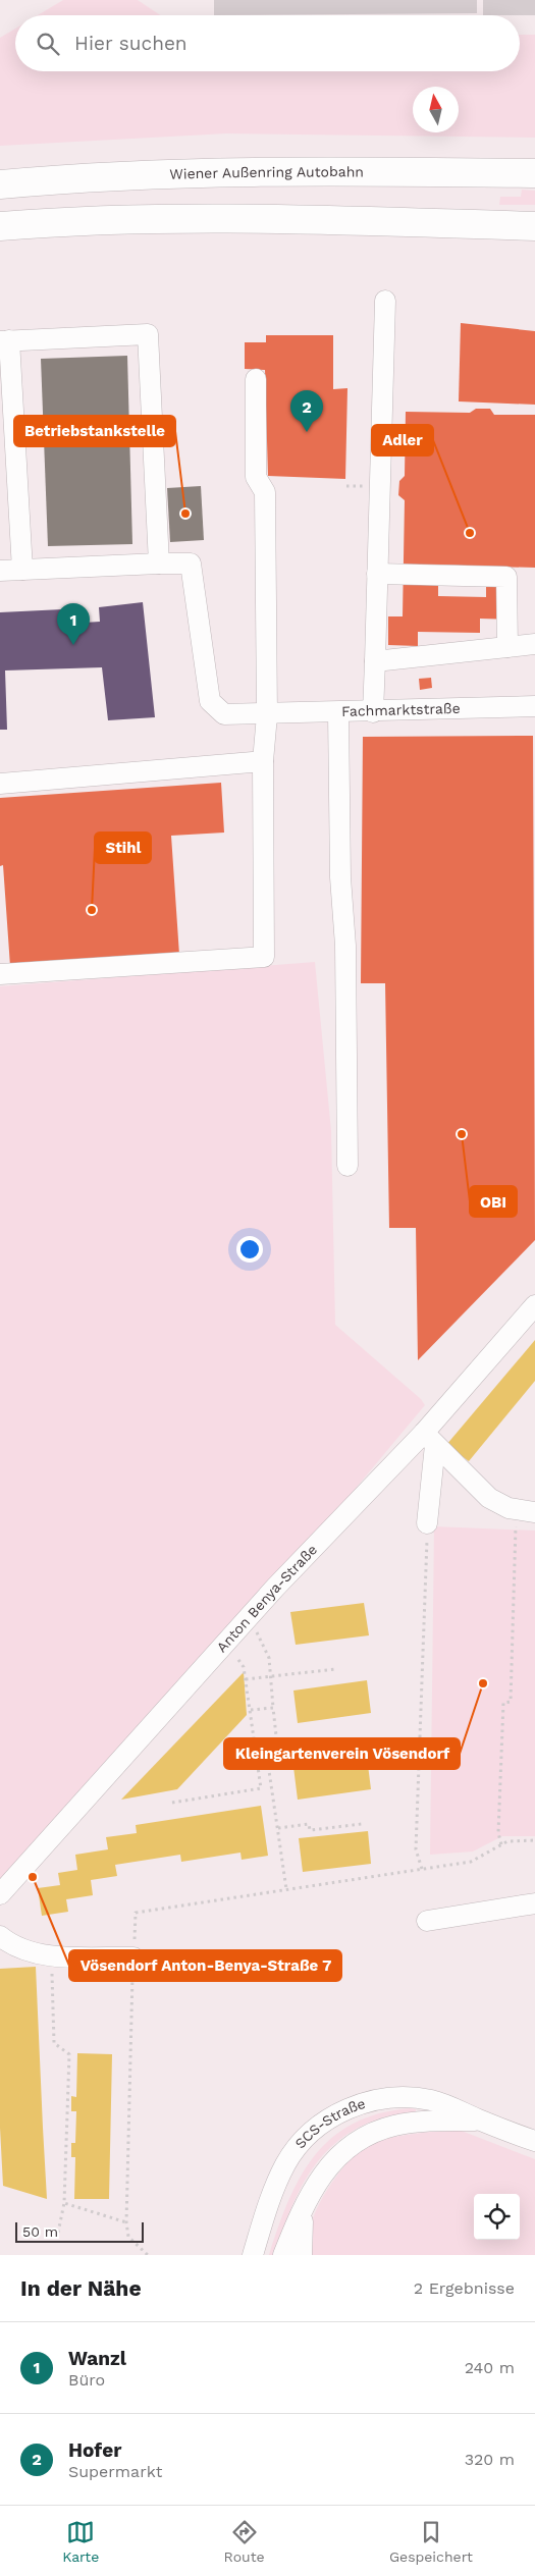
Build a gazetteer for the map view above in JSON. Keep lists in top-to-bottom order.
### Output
{
  "streets": {
    "highway": ["Wiener Außenring Autobahn"],
    "street": ["Fachmarktstraße", "Anton Benya-Straße", "SCS-Straße"]
  },
  "places": [
    "Betriebstankstelle",
    "Adler",
    "Stihl",
    "OBI",
    "Kleingartenverein Vösendorf",
    "Vösendorf Anton-Benya-Straße 7"
  ],
  "scale_bar": "50 m",
  "north": "top",
  "page": {
    "search": "Hier suchen",
    "pins": ["2", "1"],
    "scale": "50 m",
    "heading": ["In der Nähe", "2 Ergebnisse"],
    "list": [
      {
        "mark": "1",
        "name": "Wanzl",
        "note": "Büro",
        "value": "240 m"
      },
      {
        "mark": "2",
        "name": "Hofer",
        "note": "Supermarkt",
        "value": "320 m"
      }
    ],
    "nav": ["Karte", "Route", "Gespeichert"]
  }
}
